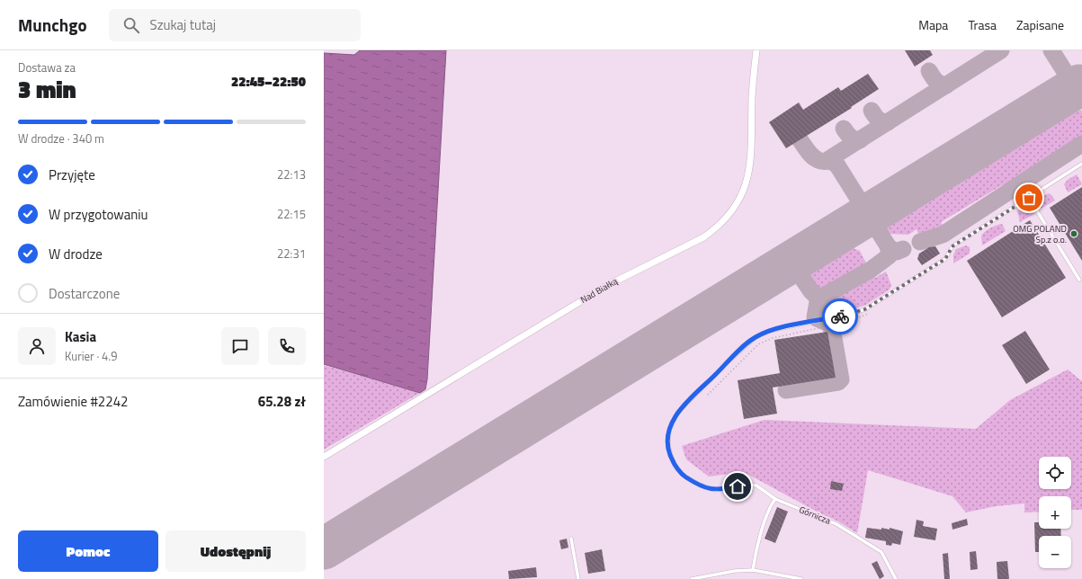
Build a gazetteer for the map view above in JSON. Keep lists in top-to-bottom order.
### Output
{
  "streets": {
    "street": ["Nad Białką"],
    "lane": ["Górnicza"]
  },
  "places": ["OMG POLAND Sp.z o.o."],
  "page": {
    "header": "Munchgo",
    "search": "Szukaj tutaj",
    "nav": ["Mapa", "Trasa", "Zapisane"],
    "heading": ["3 min", "Dostawa za", "22:45–22:50"],
    "panel": [
      "Kasia",
      "Kurier · 4.9",
      "Zamówienie #2242",
      "65.28 zł"
    ],
    "bar": "W drodze · 340 m",
    "list": [
      ["Przyjęte", "22:13"],
      ["W przygotowaniu", "22:15"],
      ["W drodze", "22:31"],
      "Dostarczone"
    ],
    "map_buttons": ["+", "−"],
    "buttons": ["Pomoc", "Udostępnij"]
  }
}
